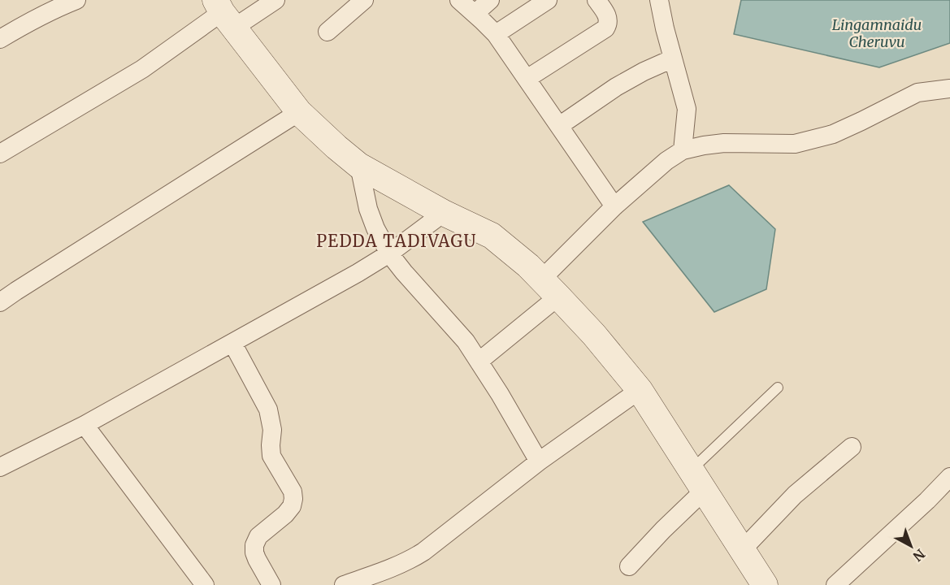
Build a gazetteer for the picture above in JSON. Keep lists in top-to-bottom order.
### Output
{
  "districts": ["PEDDA TADIVAGU"],
  "water": ["Lingamnaidu Cheruvu"],
  "north": "bottom right"
}
